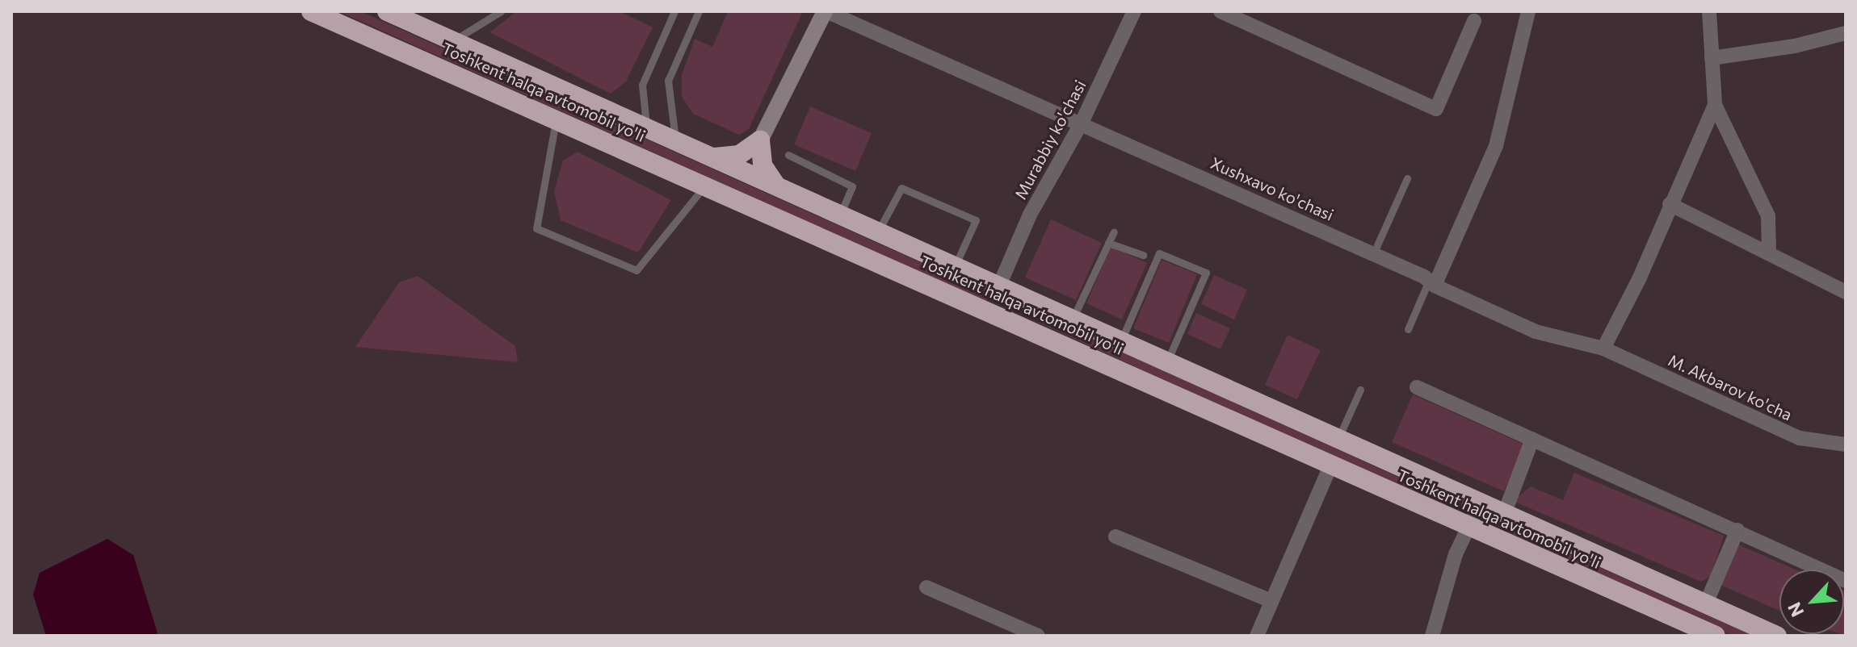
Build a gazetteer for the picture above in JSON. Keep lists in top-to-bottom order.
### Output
{
  "streets": {
    "highway": ["Toshkent halqa avtomobil yo'li"],
    "street": ["Murabbiy ko'chasi", "Xushxavo ko'chasi", "M. Akbarov ko'cha"]
  },
  "crossings": [
    ["Toshkent halqa avtomobil yo'li", "Murabbiy ko'chasi"],
    ["Murabbiy ko'chasi", "Xushxavo ko'chasi"],
    ["Xushxavo ko'chasi", "M. Akbarov ko'cha"]
  ],
  "north": "bottom left"
}
